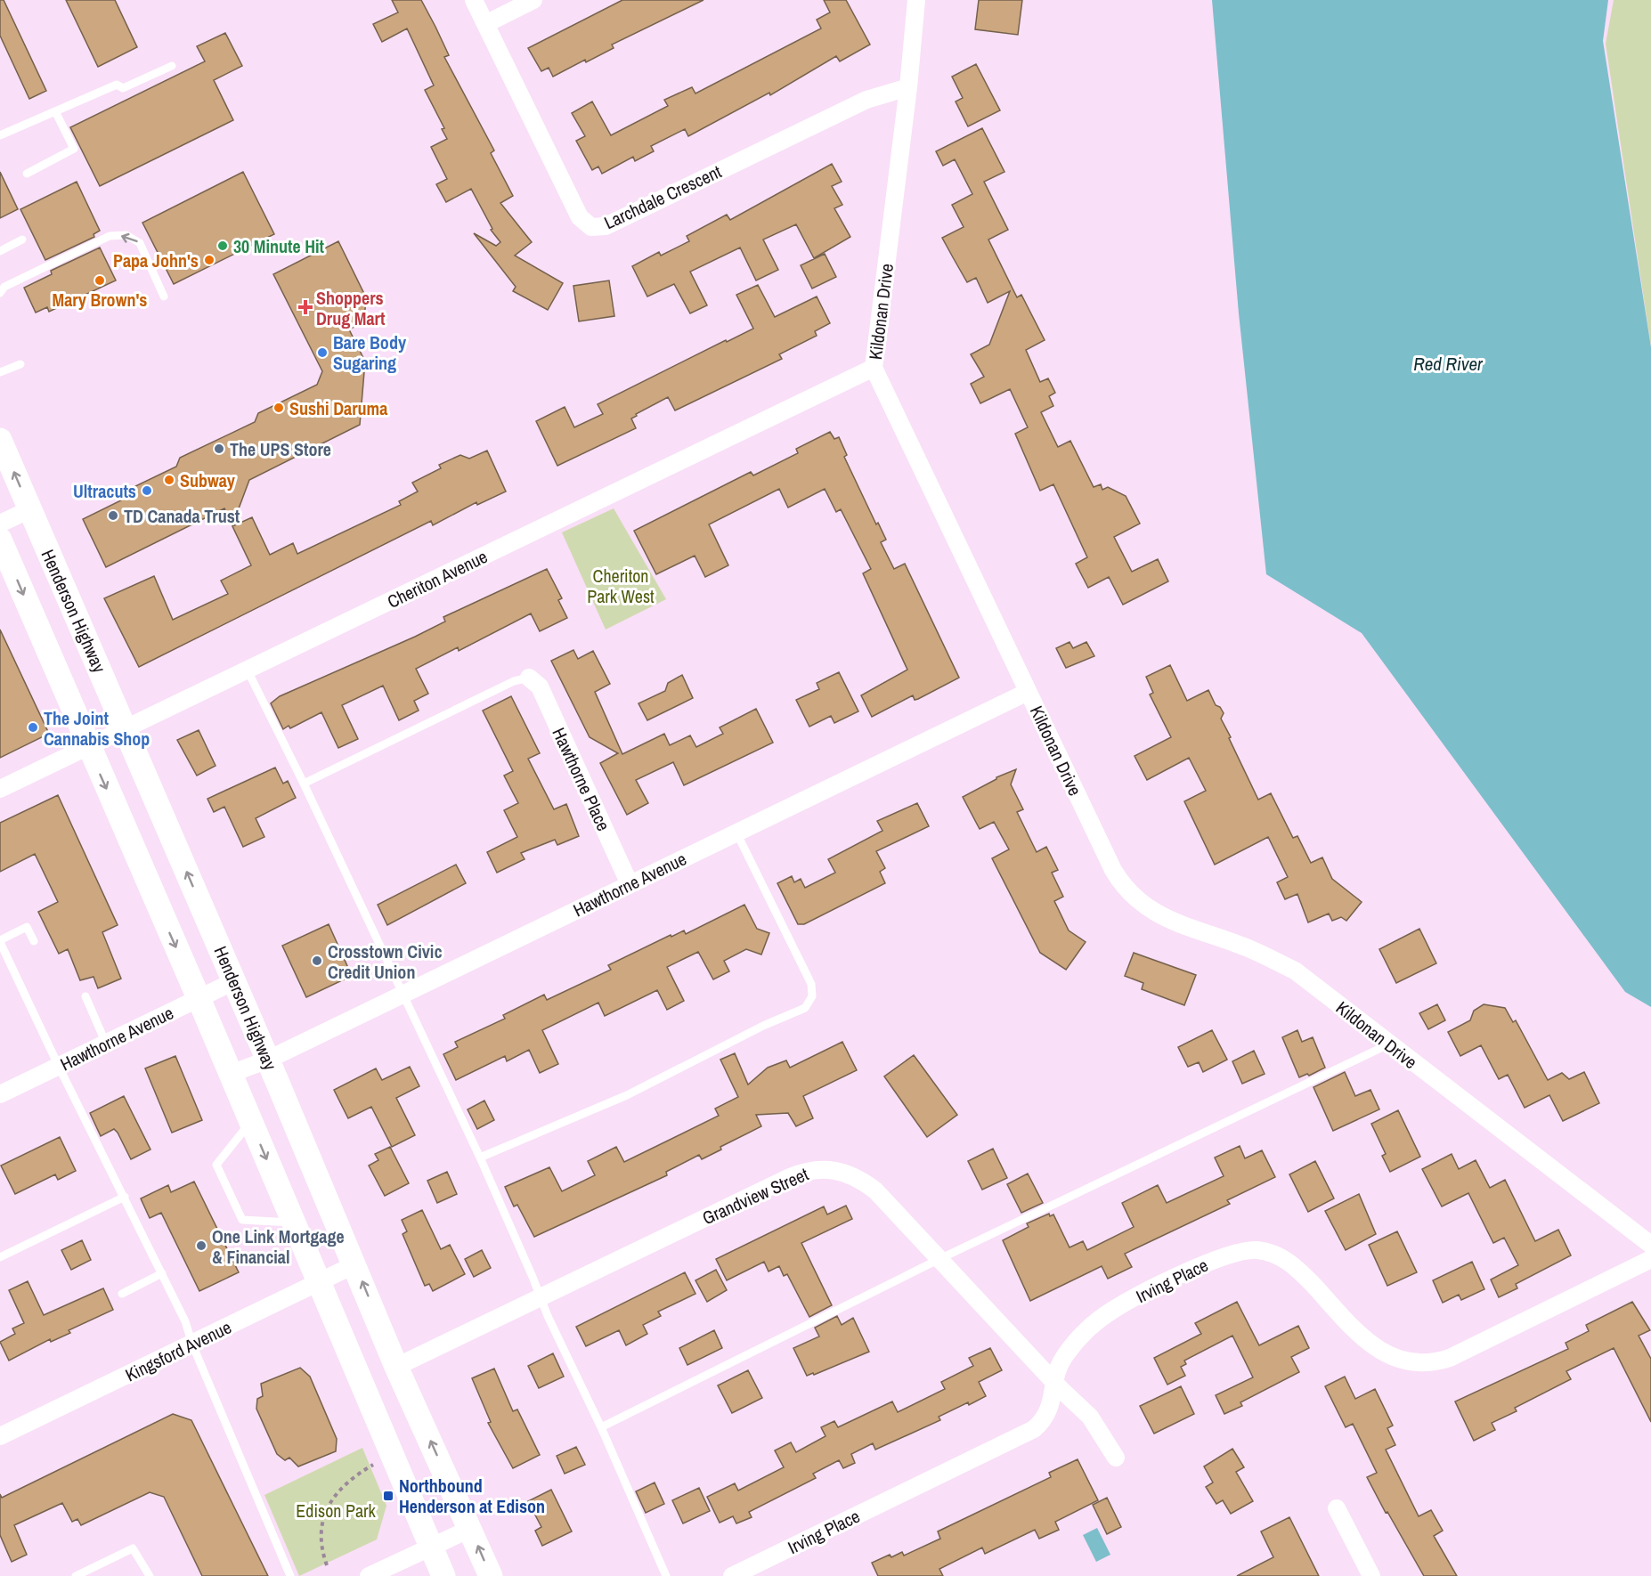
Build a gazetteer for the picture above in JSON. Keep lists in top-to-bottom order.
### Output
{
  "streets": {
    "main road": ["Henderson Highway"],
    "street": [
      "Larchdale Crescent",
      "Kildonan Drive",
      "Cheriton Avenue",
      "Hawthorne Place",
      "Hawthorne Avenue",
      "Grandview Street",
      "Irving Place",
      "Kingsford Avenue"
    ]
  },
  "crossings": [
    ["Larchdale Crescent", "Kildonan Drive"],
    ["Kildonan Drive", "Cheriton Avenue"],
    ["Kildonan Drive", "Hawthorne Avenue"],
    ["Cheriton Avenue", "Henderson Highway"],
    ["Henderson Highway", "Hawthorne Avenue"],
    ["Henderson Highway", "Grandview Street"],
    ["Henderson Highway", "Kingsford Avenue"],
    ["Hawthorne Place", "Hawthorne Avenue"],
    ["Grandview Street", "Irving Place"]
  ],
  "water": ["Red River"],
  "parks": ["Cheriton Park West", "Edison Park"],
  "places": {
    "other": [
      "30 Minute Hit",
      "Papa John's",
      "Mary Brown's",
      "Bare Body Sugaring",
      "Sushi Daruma",
      "The UPS Store",
      "Subway",
      "Ultracuts",
      "TD Canada Trust",
      "The Joint Cannabis Shop",
      "Crosstown Civic Credit Union",
      "One Link Mortgage & Financial"
    ],
    "health": ["Shoppers Drug Mart"],
    "transit": ["Northbound Henderson at Edison"]
  }
}
